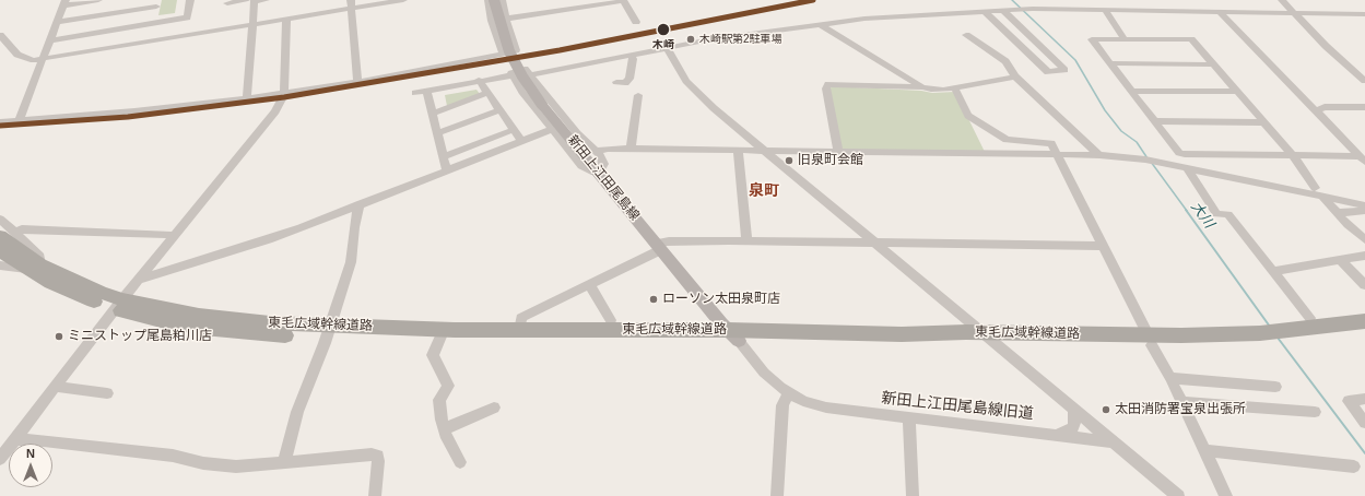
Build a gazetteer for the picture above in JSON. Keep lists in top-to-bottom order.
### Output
{
  "streets": {
    "highway": ["東毛広域幹線道路"],
    "main road": ["新田上江田尾島線"],
    "street": ["新田上江田尾島線旧道"]
  },
  "crossings": [
    ["新田上江田尾島線", "東毛広域幹線道路"],
    ["新田上江田尾島線", "新田上江田尾島線旧道"],
    ["東毛広域幹線道路", "新田上江田尾島線旧道"]
  ],
  "districts": ["泉町"],
  "water": ["大川"],
  "places": [
    "木崎",
    "木崎駅第2駐車場",
    "旧泉町会館",
    "ローソン太田泉町店",
    "ミニストップ尾島粕川店",
    "太田消防署宝泉出張所"
  ],
  "north": "top"
}
